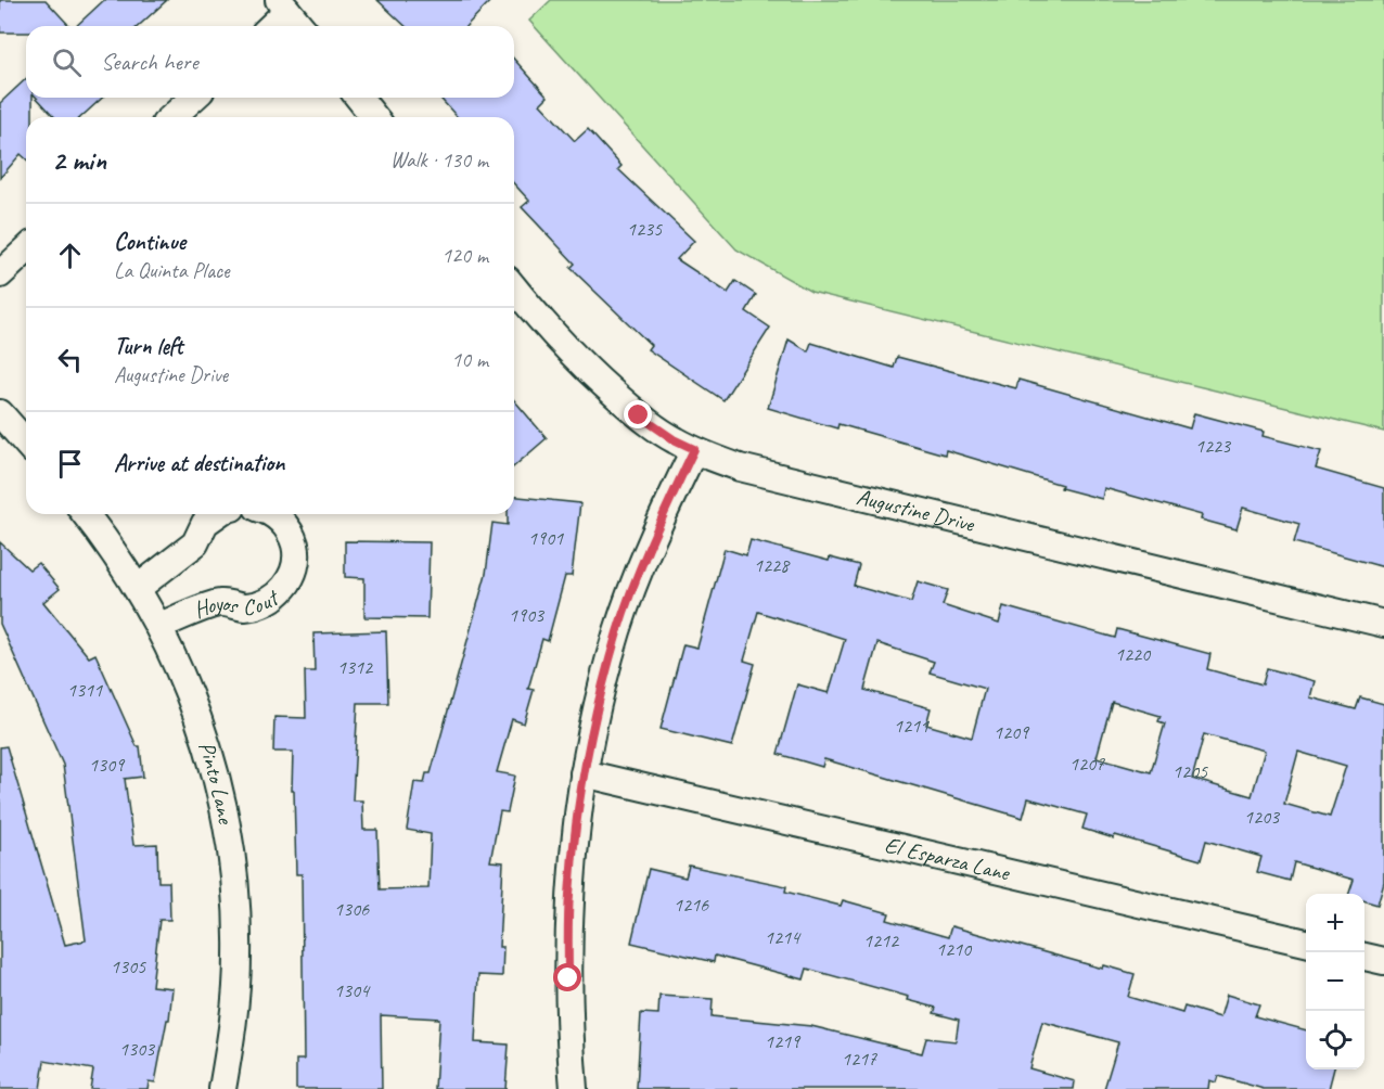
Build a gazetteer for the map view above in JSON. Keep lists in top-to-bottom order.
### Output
{
  "streets": {
    "street": [
      "Augustine Drive",
      "Hoyos Cout",
      "Pinto Lane",
      "El Esparza Lane"
    ]
  },
  "crossings": [
    ["Hoyos Cout", "Pinto Lane"]
  ],
  "house_numbers": [
    "1235",
    "1223",
    "1901",
    "1228",
    "1903",
    "1220",
    "1312",
    "1311",
    "1211",
    "1209",
    "1207",
    "1309",
    "1205",
    "1203",
    "1216",
    "1306",
    "1214",
    "1212",
    "1210",
    "1305",
    "1304",
    "1219",
    "1303",
    "1217"
  ],
  "page": {
    "search": "Search here",
    "heading": ["2 min", "Walk · 130 m"],
    "list": [
      ["Continue", "La Quinta Place", "120 m"],
      ["Turn left", "Augustine Drive", "10 m"],
      "Arrive at destination"
    ],
    "map_buttons": ["+", "−"]
  }
}
